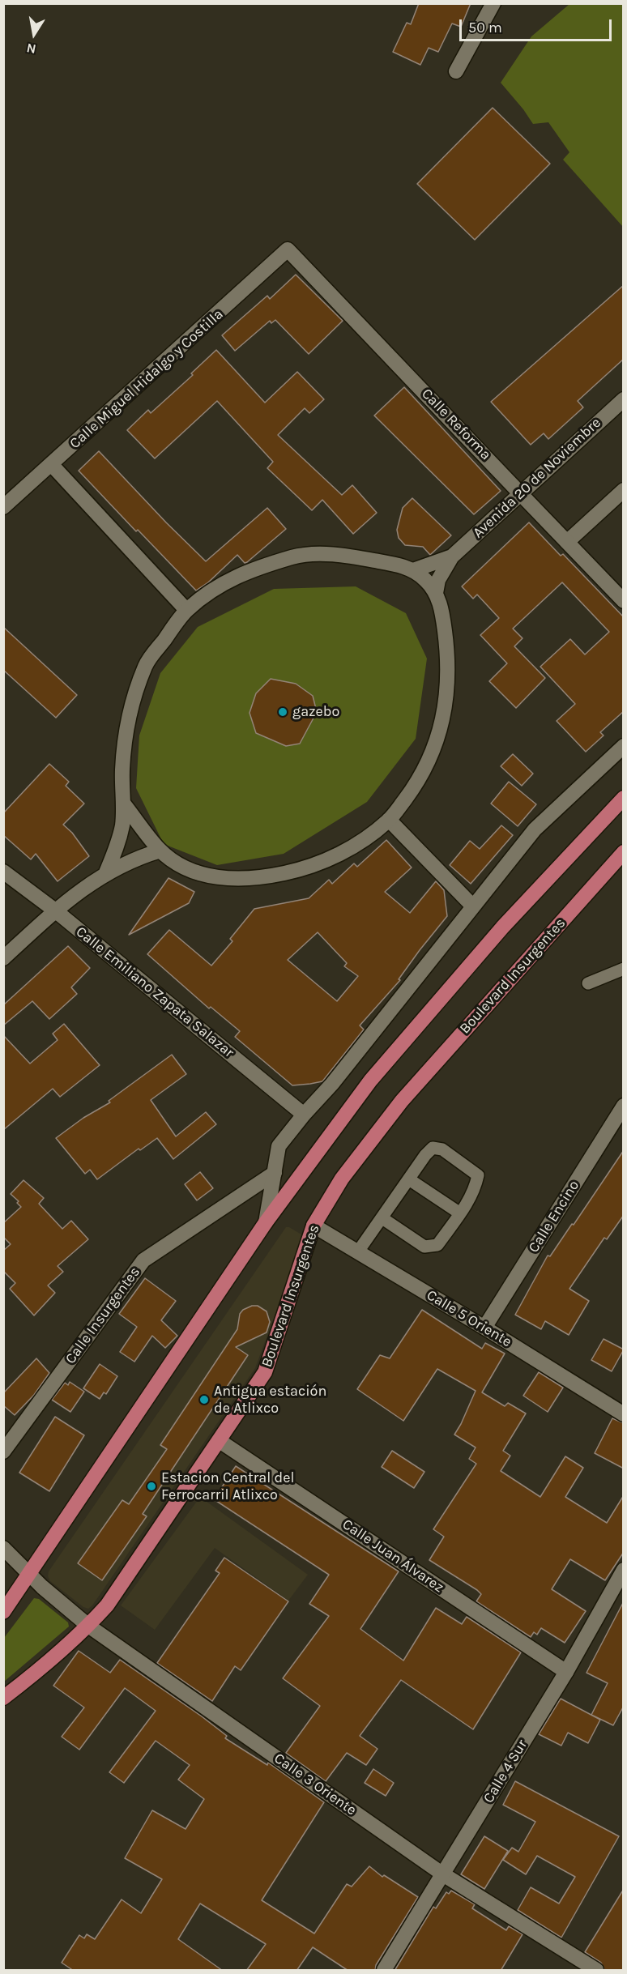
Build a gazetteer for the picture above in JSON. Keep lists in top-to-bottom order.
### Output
{
  "streets": {
    "main road": ["Boulevard Insurgentes"],
    "street": [
      "Calle Miguel Hidalgo y Costilla",
      "Calle Reforma",
      "Avenida 20 de Noviembre",
      "Calle Emiliano Zapata Salazar",
      "Calle Encino",
      "Calle Insurgentes",
      "Calle 5 Oriente",
      "Calle Juan Álvarez",
      "Calle 4 Sur",
      "Calle 3 Oriente"
    ]
  },
  "crossings": [
    ["Calle Miguel Hidalgo y Costilla", "Calle Reforma"],
    ["Calle Reforma", "Avenida 20 de Noviembre"],
    ["Boulevard Insurgentes", "Calle 5 Oriente"],
    ["Boulevard Insurgentes", "Calle Juan Álvarez"],
    ["Boulevard Insurgentes", "Calle 3 Oriente"],
    ["Calle Encino", "Calle 5 Oriente"],
    ["Calle Juan Álvarez", "Calle 4 Sur"],
    ["Calle 4 Sur", "Calle 3 Oriente"]
  ],
  "places": ["gazebo", "Antigua estación de Atlixco", "Estacion Central del Ferrocarril Atlixco"],
  "scale_bar": "50 m",
  "north": "bottom"
}
